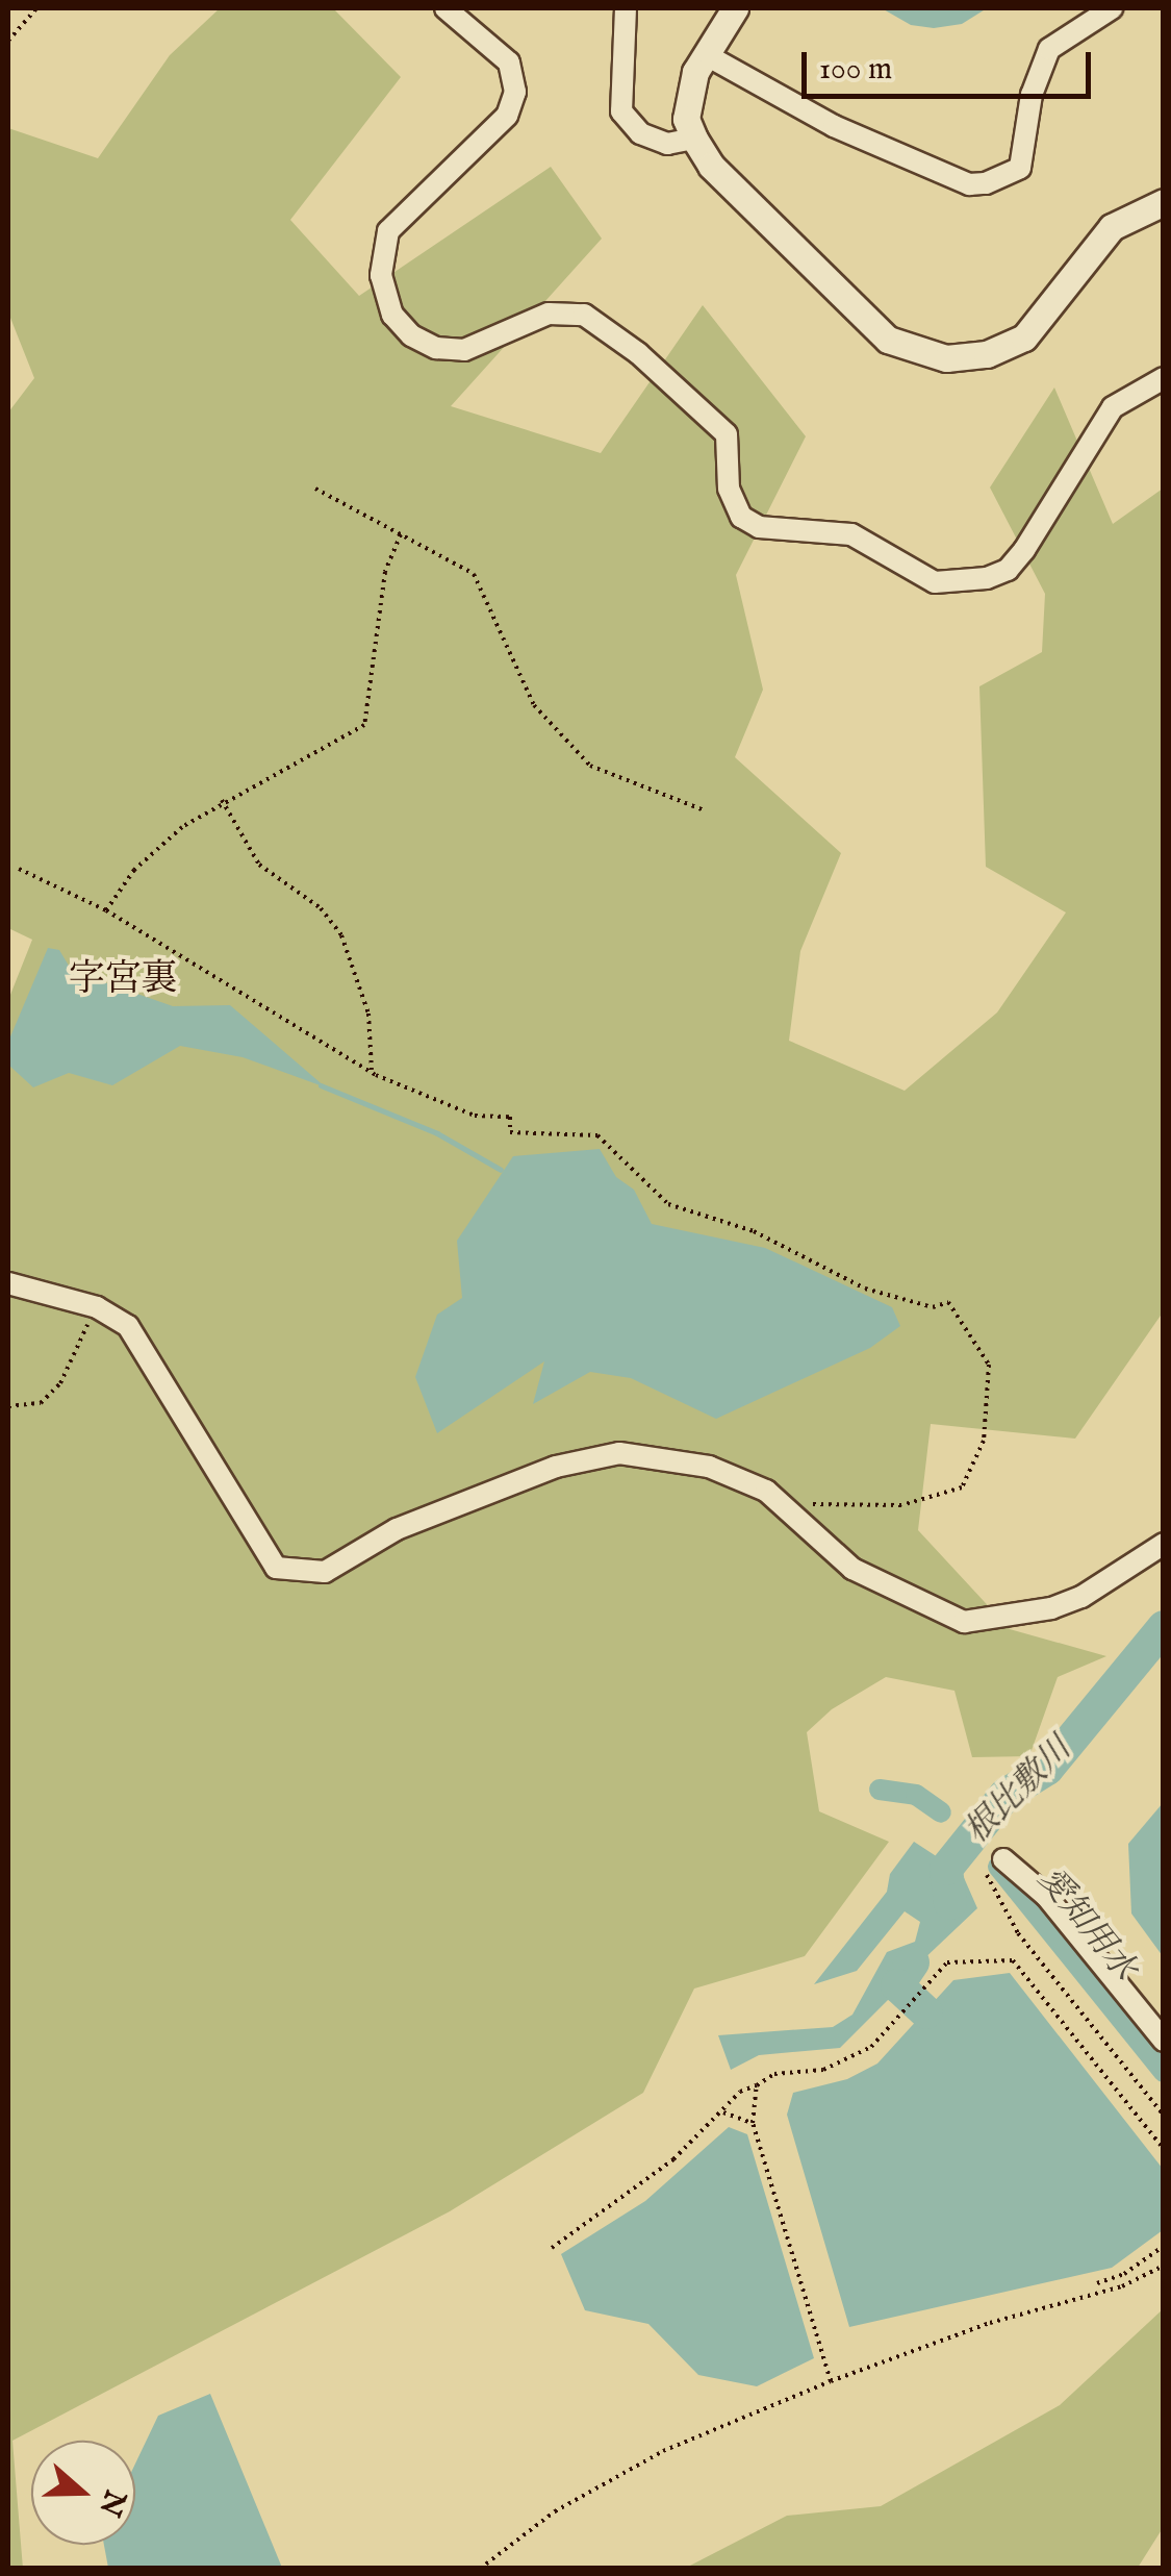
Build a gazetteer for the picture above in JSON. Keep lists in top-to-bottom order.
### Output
{
  "districts": ["字宮裏"],
  "water": ["根比敷川", "愛知用水"],
  "scale_bar": "100 m",
  "north": "right"
}
